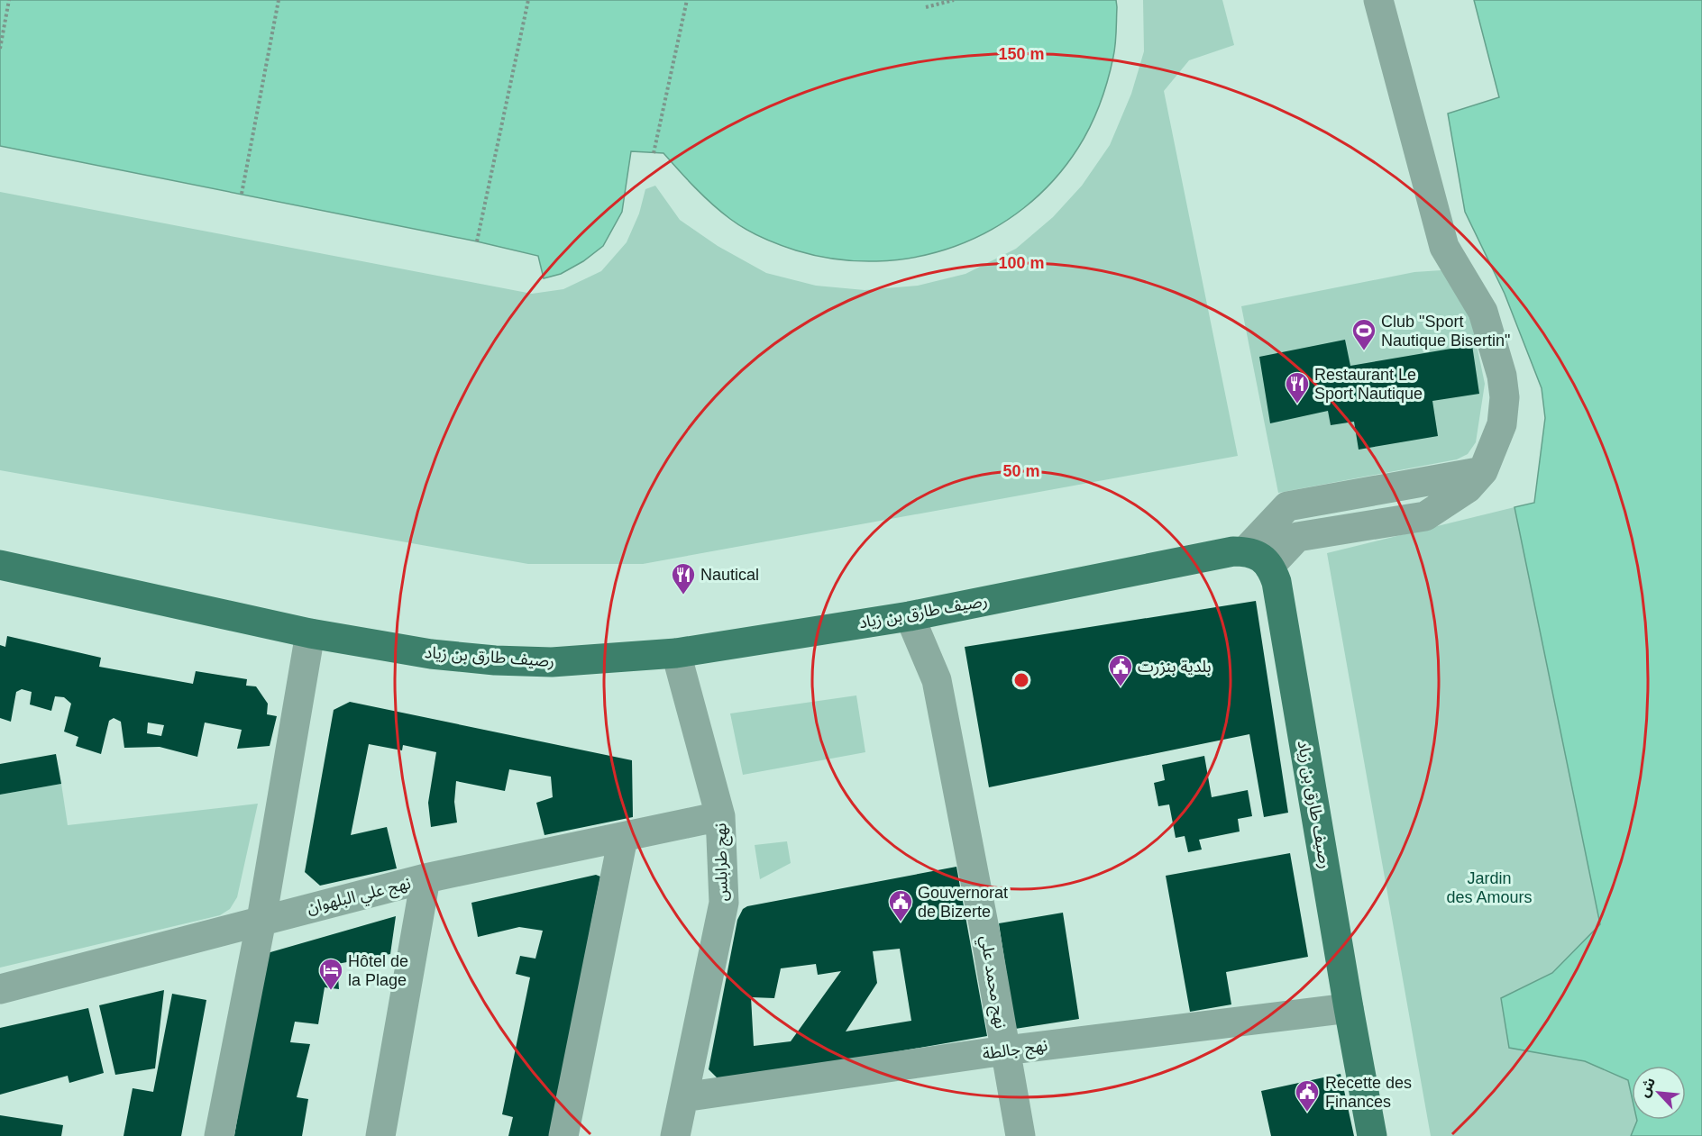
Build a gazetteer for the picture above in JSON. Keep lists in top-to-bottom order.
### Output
{
  "streets": {
    "main road": ["رصيف طارق بن زياد"],
    "street": [
      "نهج طرابلس",
      "نهج علي البلهوان",
      "نهج محمد علي",
      "نهج جالطة"
    ]
  },
  "crossings": [
    ["رصيف طارق بن زياد", "نهج طرابلس"],
    ["رصيف طارق بن زياد", "نهج محمد علي"],
    ["رصيف طارق بن زياد", "نهج جالطة"],
    ["نهج طرابلس", "نهج علي البلهوان"],
    ["نهج طرابلس", "نهج جالطة"],
    ["نهج محمد علي", "نهج جالطة"]
  ],
  "parks": ["Jardin des Amours"],
  "places": {
    "sports": ["Club \"Sport Nautique Bisertin\""],
    "restaurant": ["Restaurant Le Sport Nautique", "Nautical"],
    "public building": ["بلدية بنزرت", "Gouvernorat de Bizerte", "Recette des Finances"],
    "hotel": ["Hôtel de la Plage"]
  },
  "north": "top left",
  "rings": ["150 m", "100 m", "50 m"]
}
